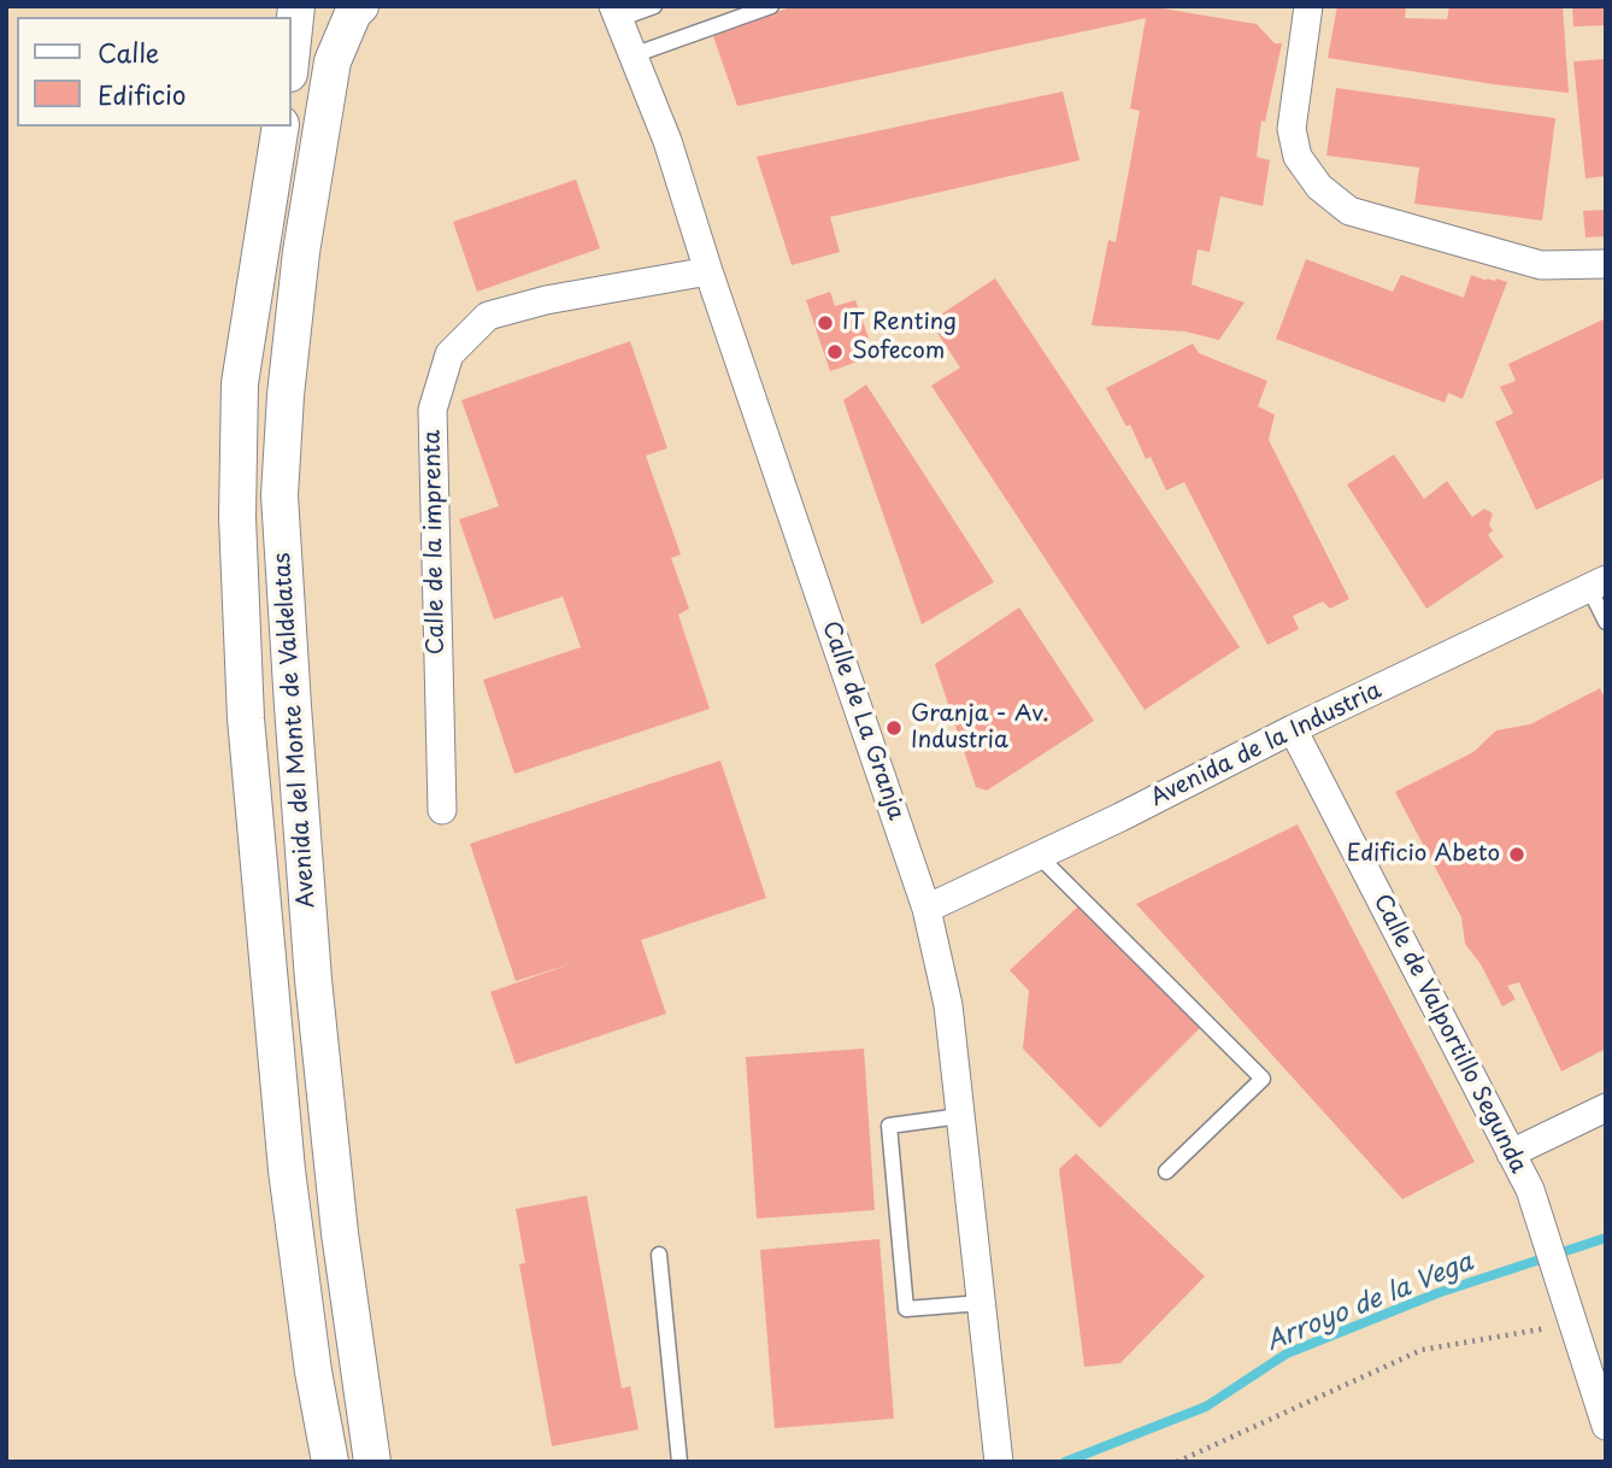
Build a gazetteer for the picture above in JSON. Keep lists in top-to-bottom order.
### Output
{
  "streets": {
    "street": [
      "Calle de la imprenta",
      "Calle de La Granja",
      "Avenida del Monte de Valdelatas",
      "Avenida de la Industria",
      "Calle de Valportillo Segunda"
    ]
  },
  "crossings": [
    ["Calle de la imprenta", "Calle de La Granja"],
    ["Calle de La Granja", "Avenida de la Industria"],
    ["Avenida de la Industria", "Calle de Valportillo Segunda"]
  ],
  "water": ["Arroyo de la Vega"],
  "places": [
    "IT Renting",
    "Sofecom",
    "Granja - Av. Industria",
    "Edificio Abeto"
  ],
  "legend": ["Calle", "Edificio"]
}
